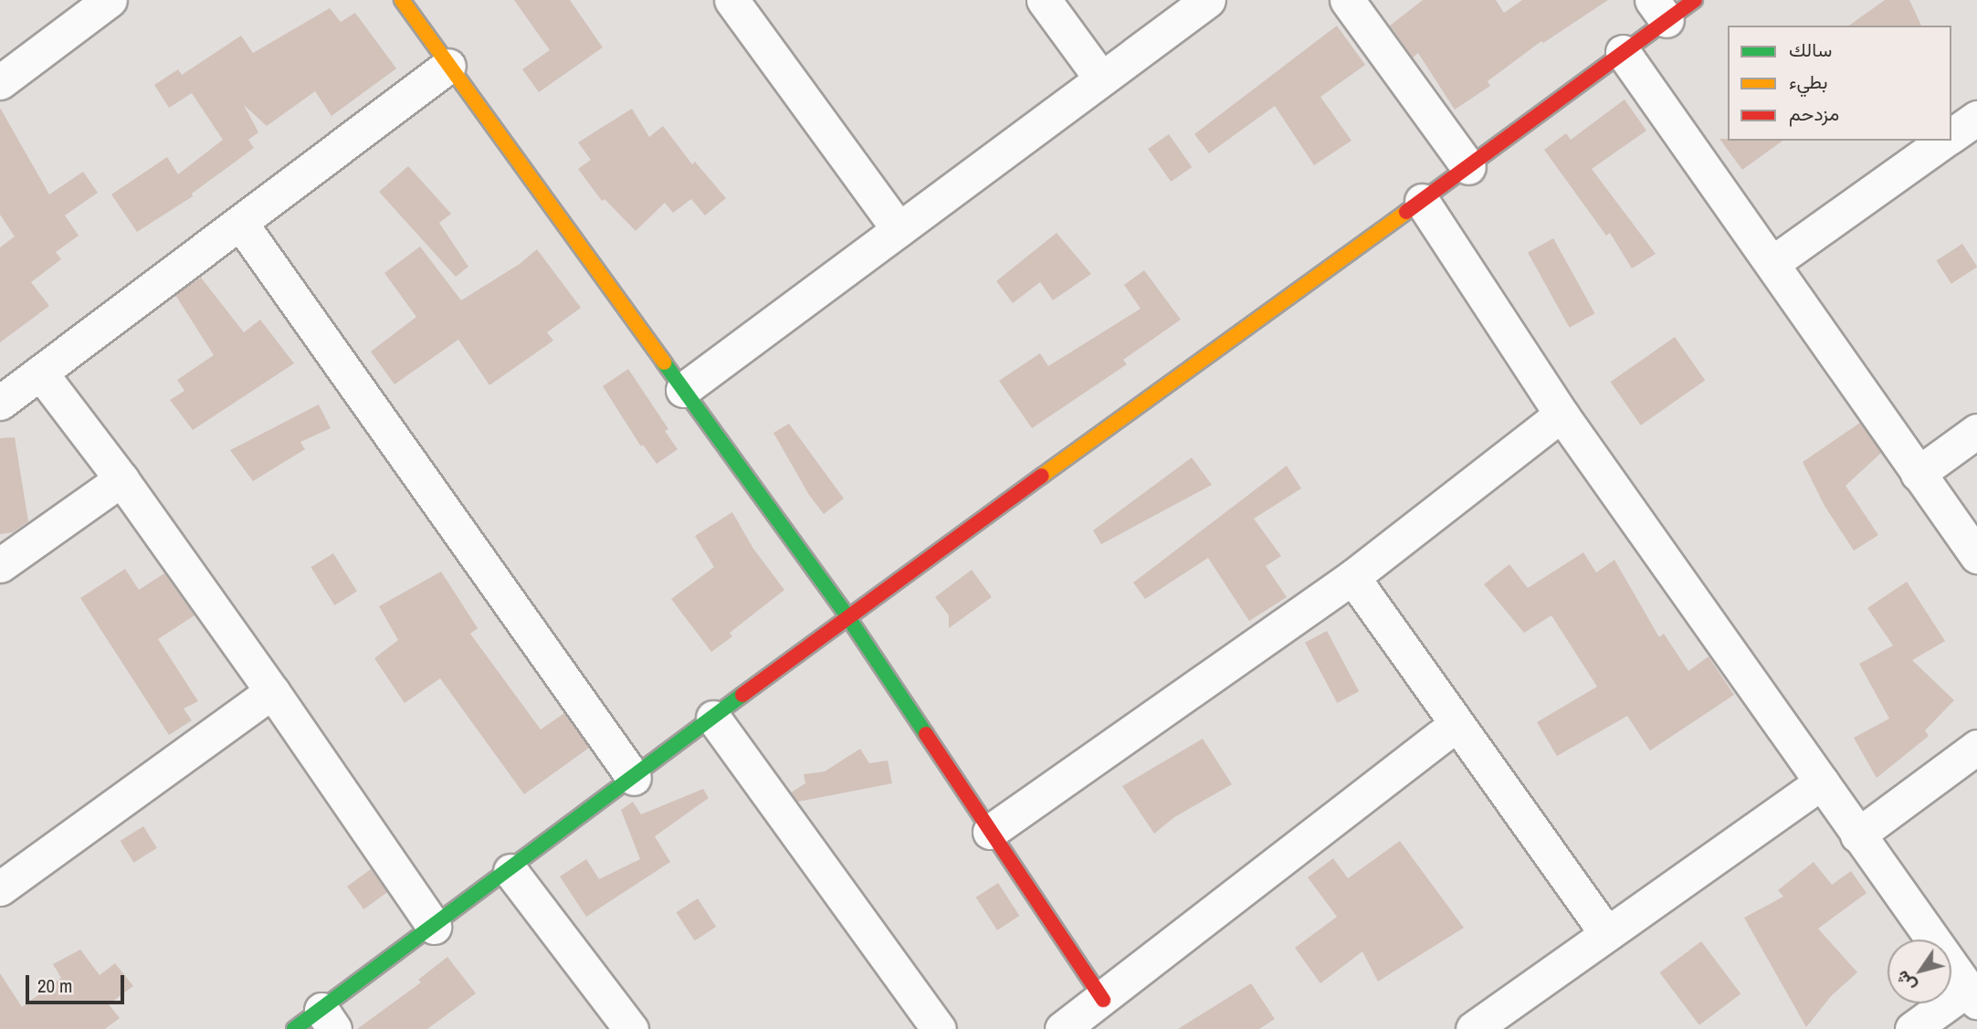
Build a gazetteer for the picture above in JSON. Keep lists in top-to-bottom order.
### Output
{
  "legend": ["سالك", "بطيء", "مزدحم"],
  "scale_bar": "20 m",
  "north": "bottom left"
}
